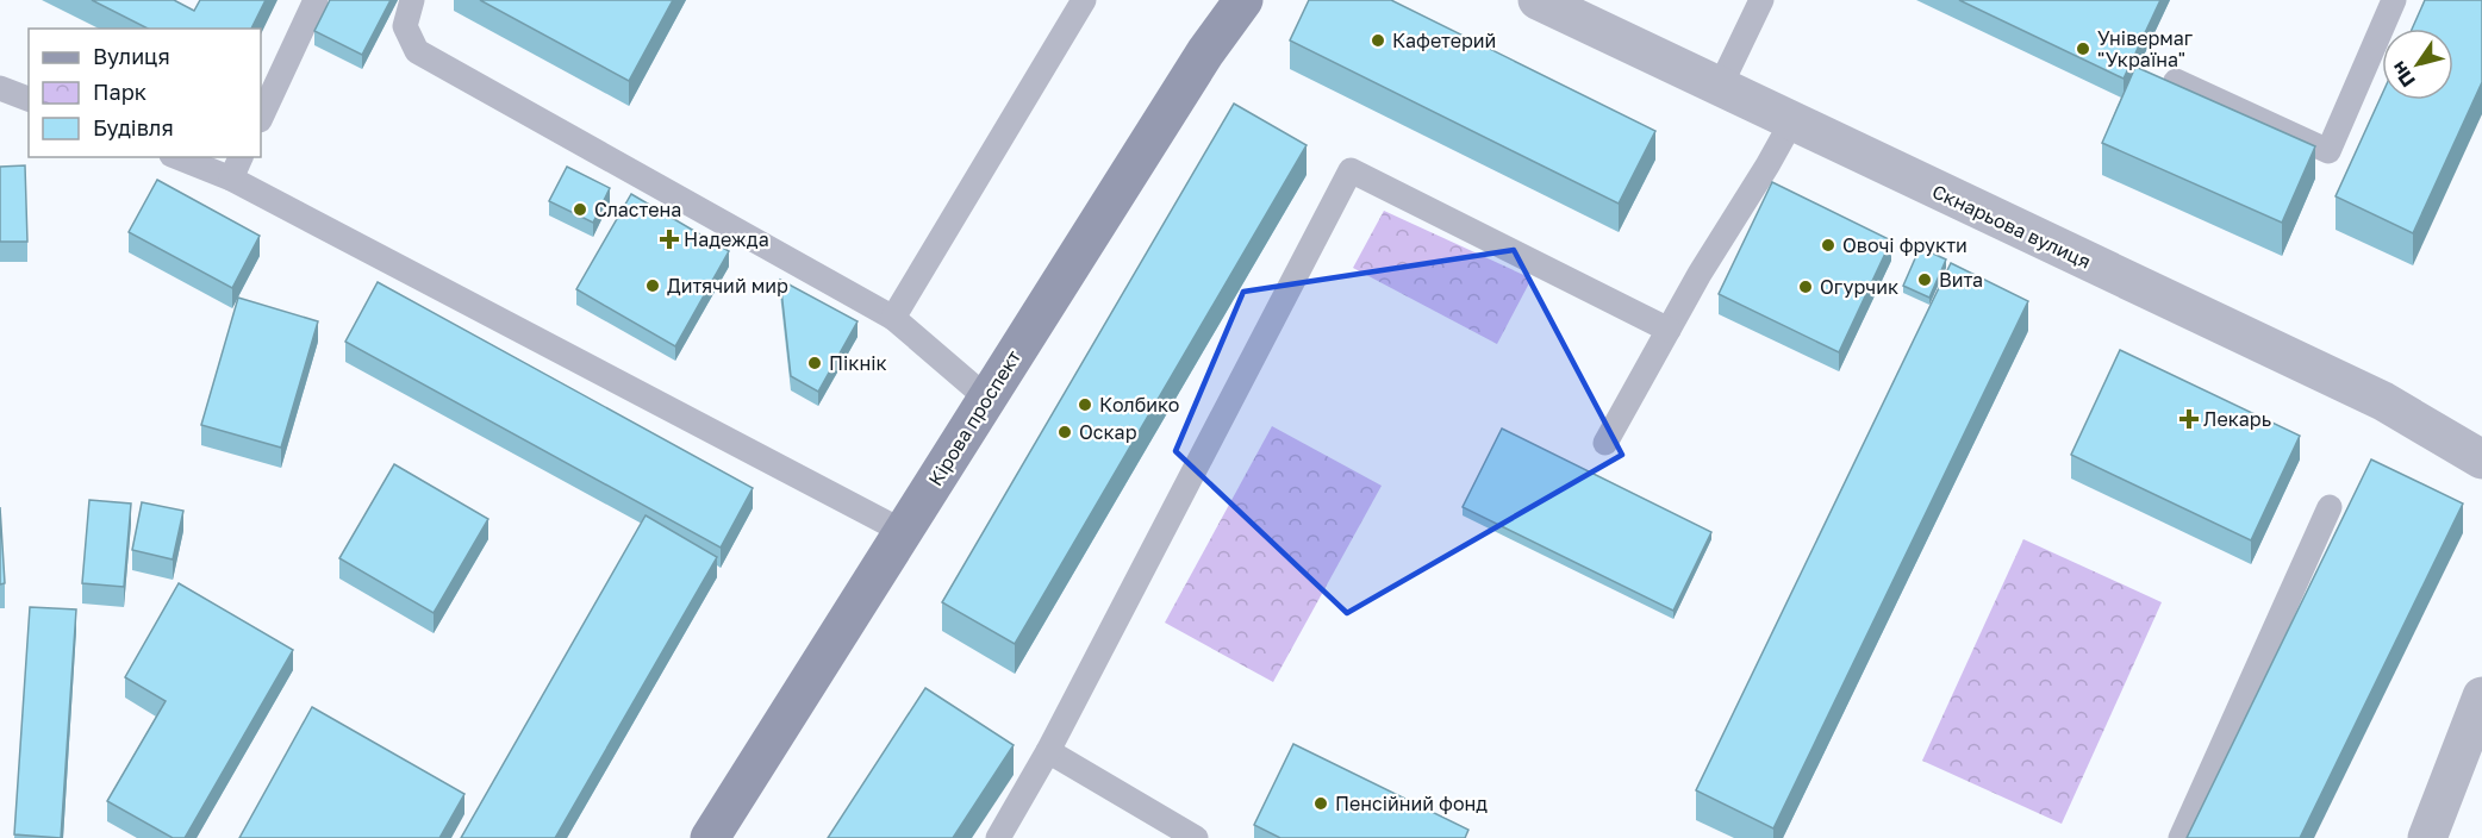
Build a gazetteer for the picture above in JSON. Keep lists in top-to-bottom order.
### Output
{
  "streets": {
    "street": ["Скнарьова вулиця", "Кірова проспект"]
  },
  "places": {
    "other": [
      "Кафетерий",
      "Універмаг \"Україна\"",
      "Сластена",
      "Овочі фрукти",
      "Вита",
      "Дитячий мир",
      "Огурчик",
      "Пікнік",
      "Колбико",
      "Оскар",
      "Пенсійний фонд"
    ],
    "health": ["Надежда", "Лекарь"]
  },
  "legend": ["Вулиця", "Парк", "Будівля"],
  "north": "bottom left"
}
